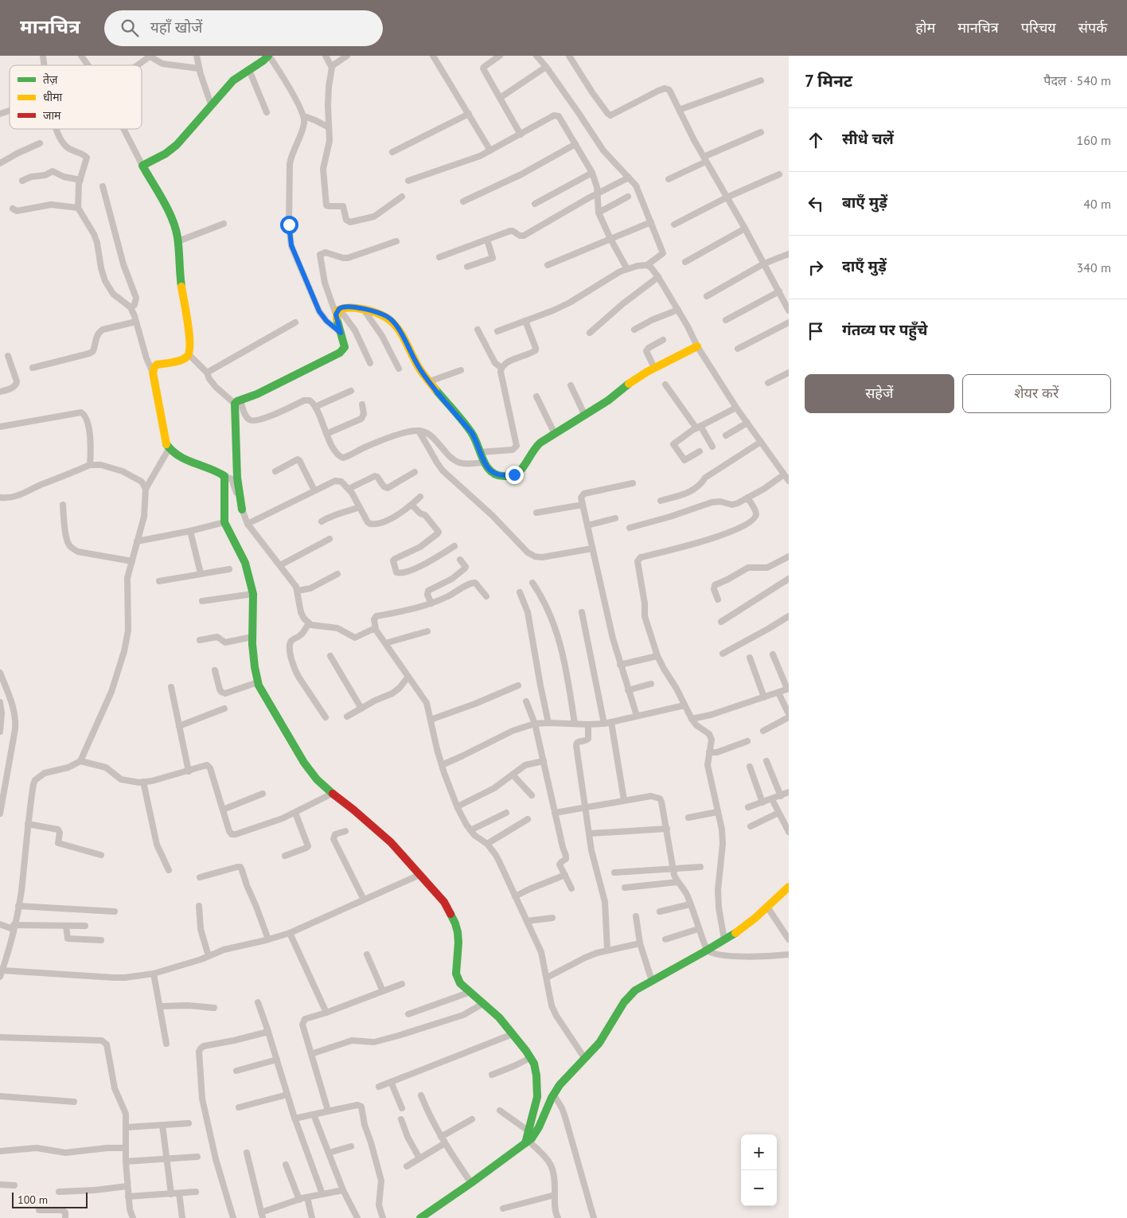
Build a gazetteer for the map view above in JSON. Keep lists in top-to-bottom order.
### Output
{
  "legend": ["तेज़", "धीमा", "जाम"],
  "scale_bar": "100 m",
  "page": {
    "header": "मानचित्र",
    "search": "यहाँ खोजें",
    "nav": [
      "होम",
      "मानचित्र",
      "परिचय",
      "संपर्क"
    ],
    "heading": ["7 मिनट", "पैदल · 540 m"],
    "list": [
      ["सीधे चलें", "160 m"],
      ["बाएँ मुड़ें", "40 m"],
      ["दाएँ मुड़ें", "340 m"],
      "गंतव्य पर पहुँचे"
    ],
    "buttons": ["सहेजें", "शेयर करें"],
    "map_buttons": ["+", "−"],
    "scale": "100 m"
  }
}
